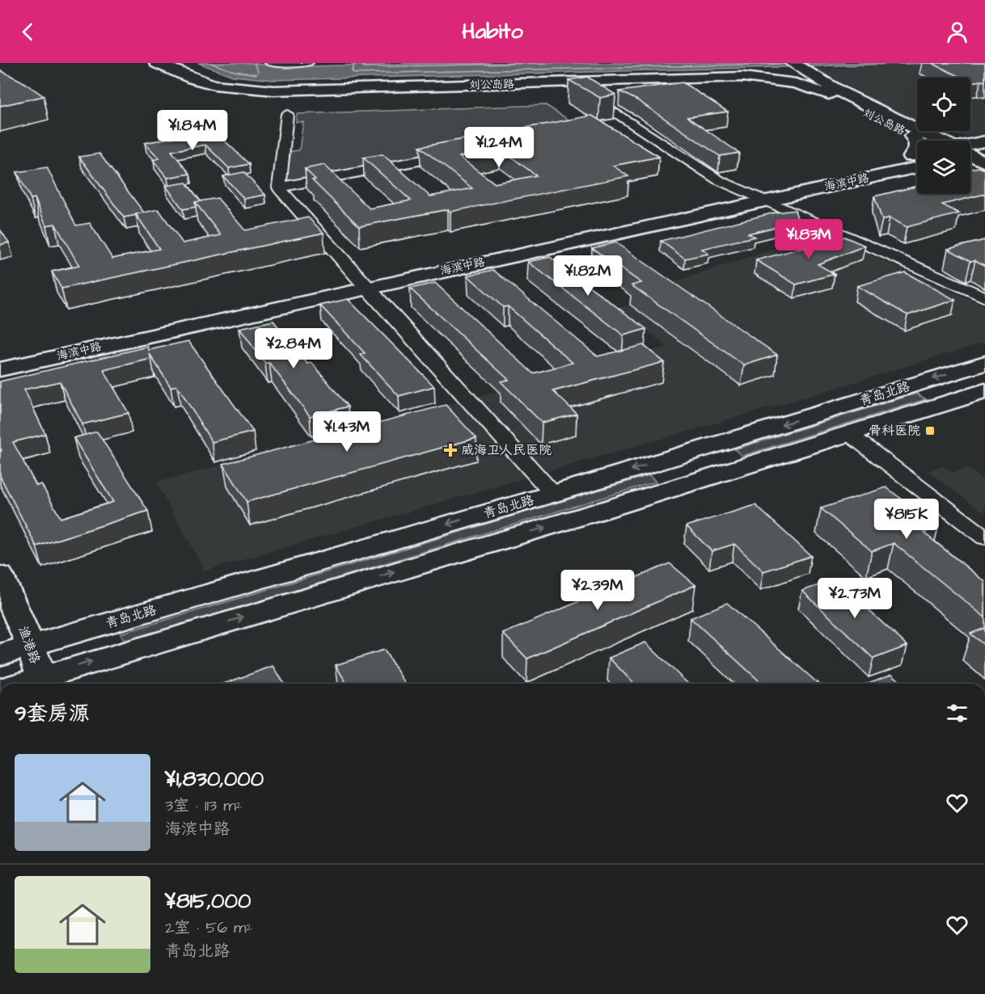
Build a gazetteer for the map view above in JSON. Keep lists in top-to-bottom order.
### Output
{
  "streets": {
    "main road": [
      "刘公岛路",
      "海滨中路",
      "青岛北路",
      "渔港路"
    ]
  },
  "crossings": [
    ["青岛北路", "渔港路"]
  ],
  "places": {
    "transit": ["骨科医院"],
    "health": ["威海卫人民医院"]
  },
  "page": {
    "header": "Habito",
    "price": [
      "¥1.84M",
      "¥1.24M",
      "¥1.83M",
      "¥1.82M",
      "¥2.84M",
      "¥1.43M",
      "¥815K",
      "¥2.39M",
      "¥2.73M"
    ],
    "heading": "9套房源",
    "list": [
      {
        "name": "¥1,830,000",
        "note": "3室 · 113 m² · 海滨中路"
      },
      {
        "name": "¥815,000",
        "note": "2室 · 56 m² · 青岛北路"
      }
    ]
  }
}
